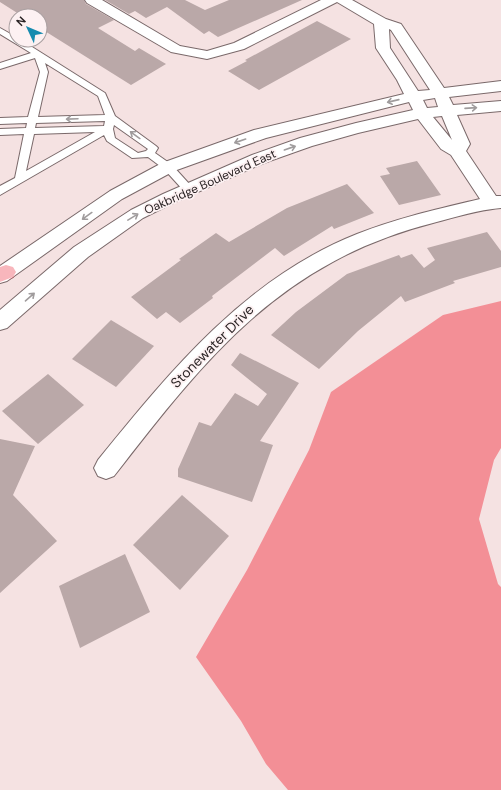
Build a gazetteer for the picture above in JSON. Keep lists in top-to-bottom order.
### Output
{
  "streets": {
    "street": ["Oakbridge Boulevard East", "Stonewater Drive"]
  },
  "north": "top left"
}
